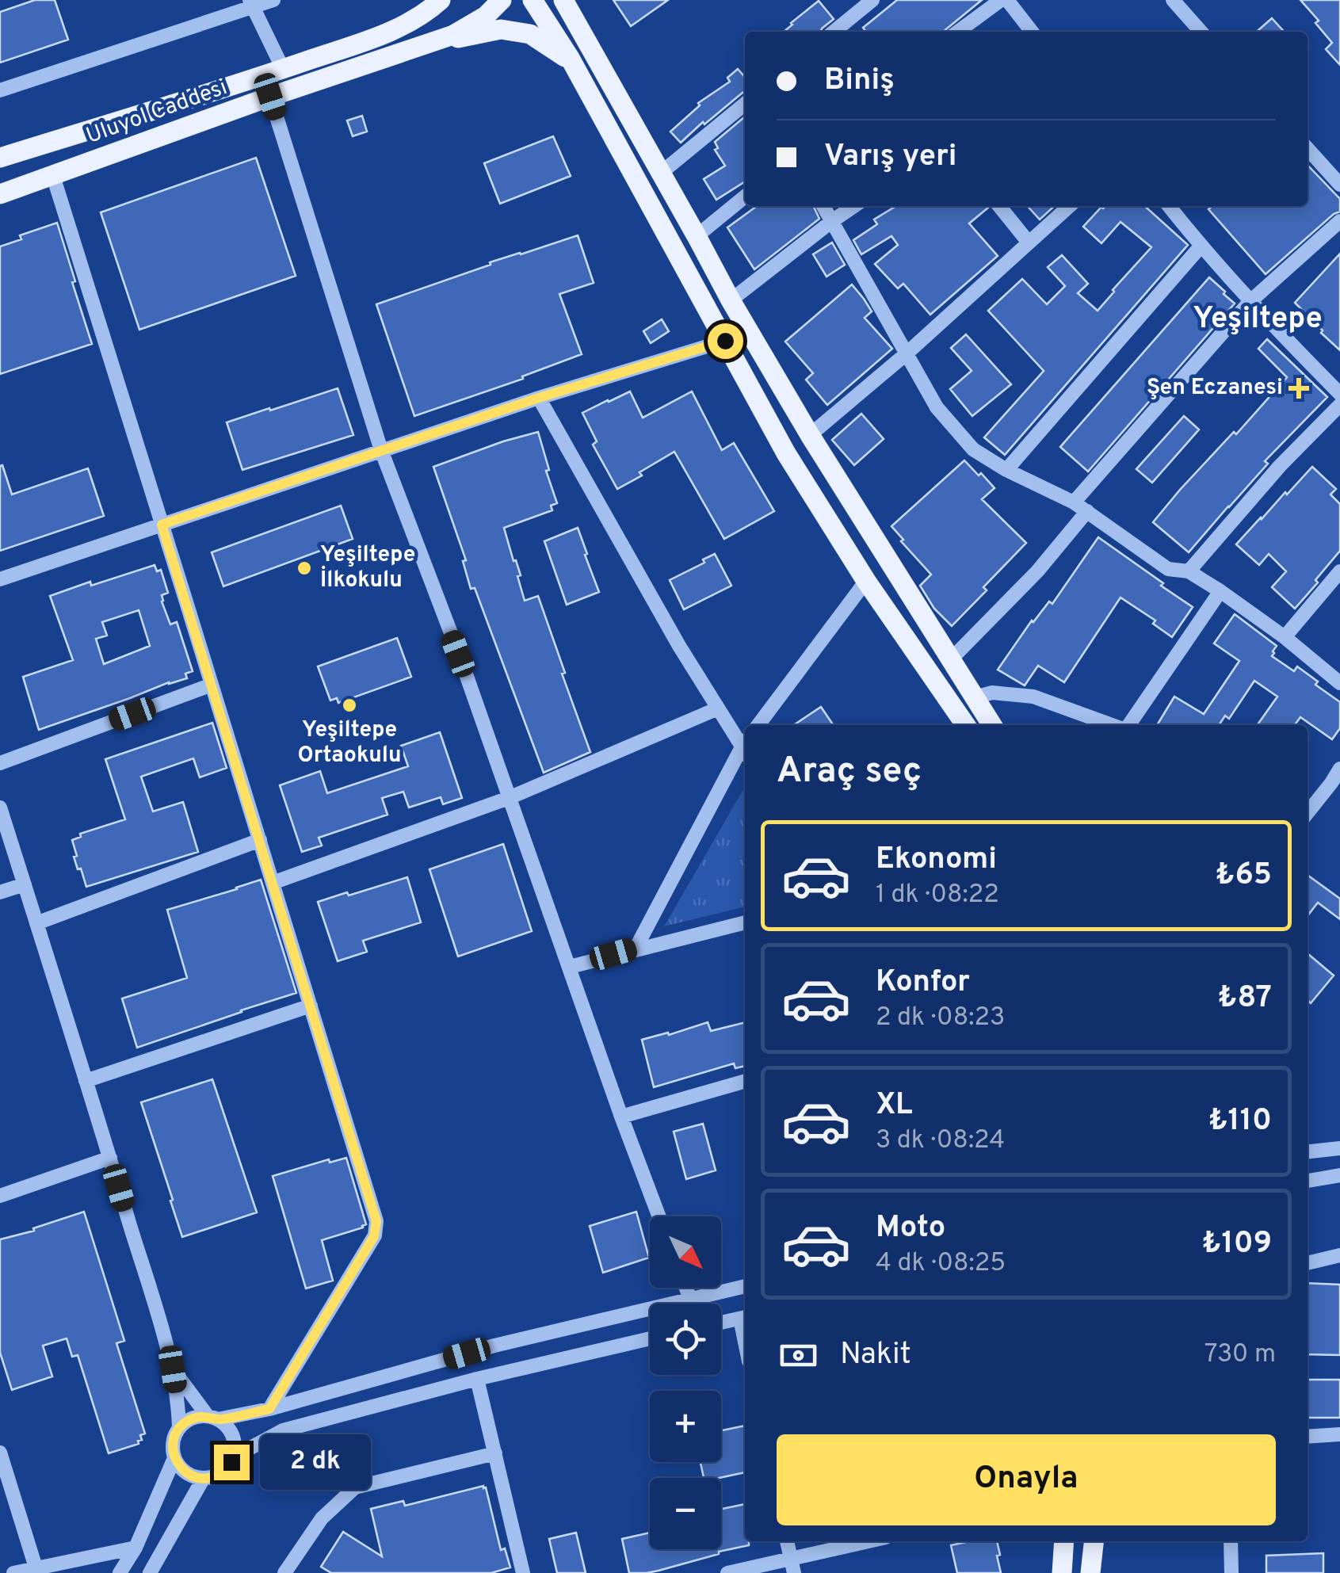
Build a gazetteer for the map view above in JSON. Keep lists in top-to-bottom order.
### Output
{
  "streets": {
    "main road": ["Uluyol Caddesi"]
  },
  "districts": ["Yeşiltepe"],
  "places": {
    "health": ["Şen Eczanesi"],
    "other": ["Yeşiltepe İlkokulu", "Yeşiltepe Ortaokulu"]
  },
  "north": "bottom right",
  "page": {
    "banner": ["Biniş", "Varış yeri"],
    "heading": "Araç seç",
    "list": [
      {
        "name": "Ekonomi",
        "note": "1 dk · 08:22",
        "value": "₺65"
      },
      {
        "name": "Konfor",
        "note": "2 dk · 08:23",
        "value": "₺87"
      },
      {
        "name": "XL",
        "note": "3 dk · 08:24",
        "value": "₺110"
      },
      {
        "name": "Moto",
        "note": "4 dk · 08:25",
        "value": "₺109"
      }
    ],
    "map_buttons": ["+", "−"],
    "pay": ["Nakit", "730 m"],
    "buttons": "Onayla",
    "bubble": "2 dk"
  }
}
